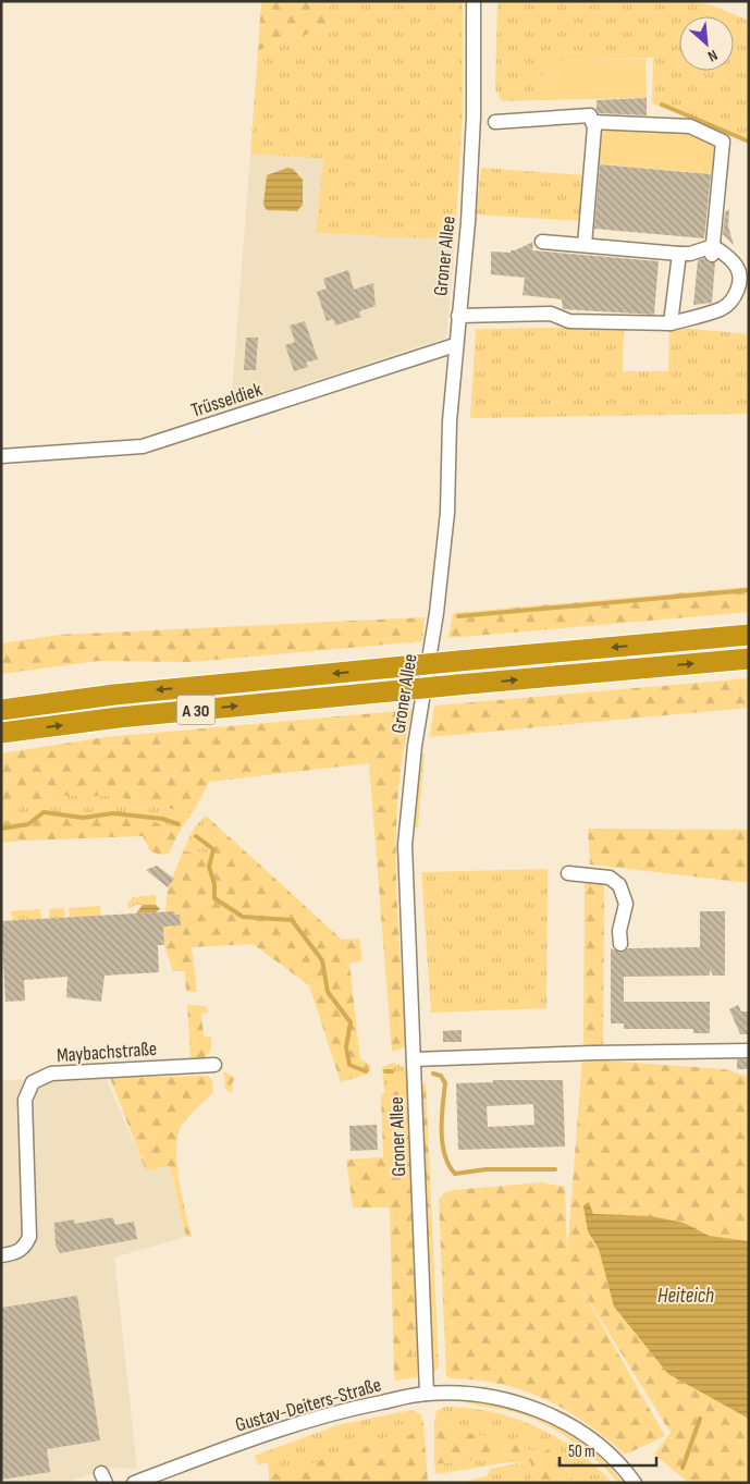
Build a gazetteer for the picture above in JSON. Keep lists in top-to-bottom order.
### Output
{
  "streets": {
    "highway": ["A 30"],
    "street": [
      "Groner Allee",
      "Trüsseldiek",
      "Maybachstraße",
      "Gustav-Deiters-Straße"
    ]
  },
  "crossings": [
    ["Groner Allee", "Trüsseldiek"],
    ["Groner Allee", "Gustav-Deiters-Straße"]
  ],
  "water": ["Heiteich"],
  "scale_bar": "50 m",
  "north": "bottom right"
}
